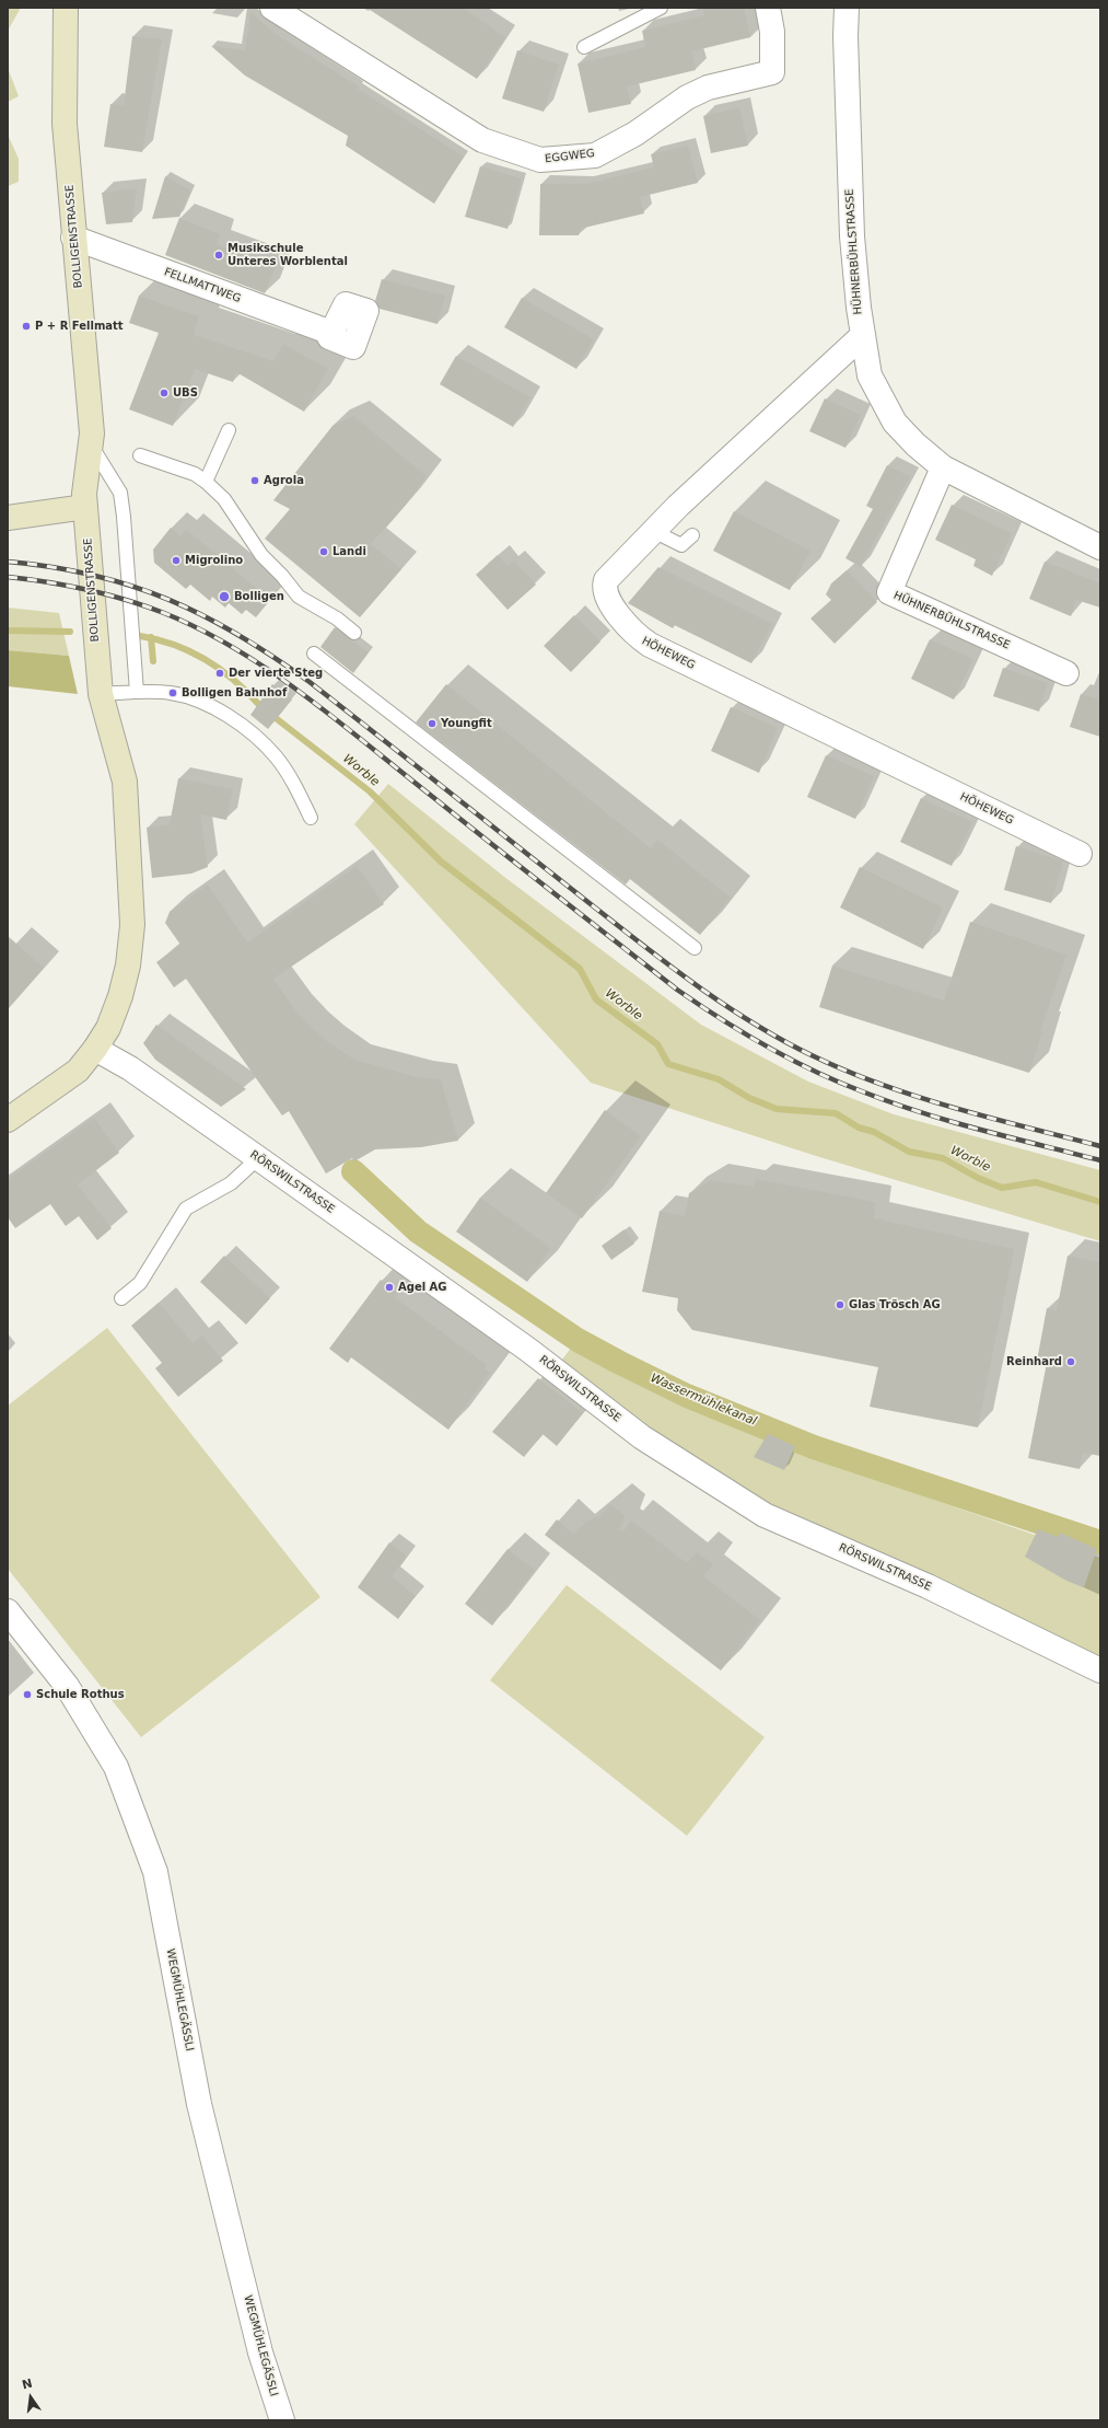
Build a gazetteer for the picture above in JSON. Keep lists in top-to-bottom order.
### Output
{
  "streets": {
    "main road": ["BOLLIGENSTRASSE"],
    "street": [
      "EGGWEG",
      "HÜHNERBÜHLSTRASSE",
      "FELLMATTWEG",
      "HÖHEWEG",
      "RÖRSWILSTRASSE",
      "WEGMÜHLEGÄSSLI"
    ]
  },
  "crossings": [
    ["BOLLIGENSTRASSE", "FELLMATTWEG"],
    ["BOLLIGENSTRASSE", "RÖRSWILSTRASSE"],
    ["HÜHNERBÜHLSTRASSE", "HÖHEWEG"]
  ],
  "water": ["Worble", "Wassermühlekanal"],
  "places": [
    "Musikschule Unteres Worblental",
    "P + R Fellmatt",
    "UBS",
    "Agrola",
    "Landi",
    "Migrolino",
    "Bolligen",
    "Der vierte Steg",
    "Bolligen Bahnhof",
    "Youngfit",
    "Agel AG",
    "Glas Trösch AG",
    "Reinhard",
    "Schule Rothus"
  ],
  "north": "top"
}
